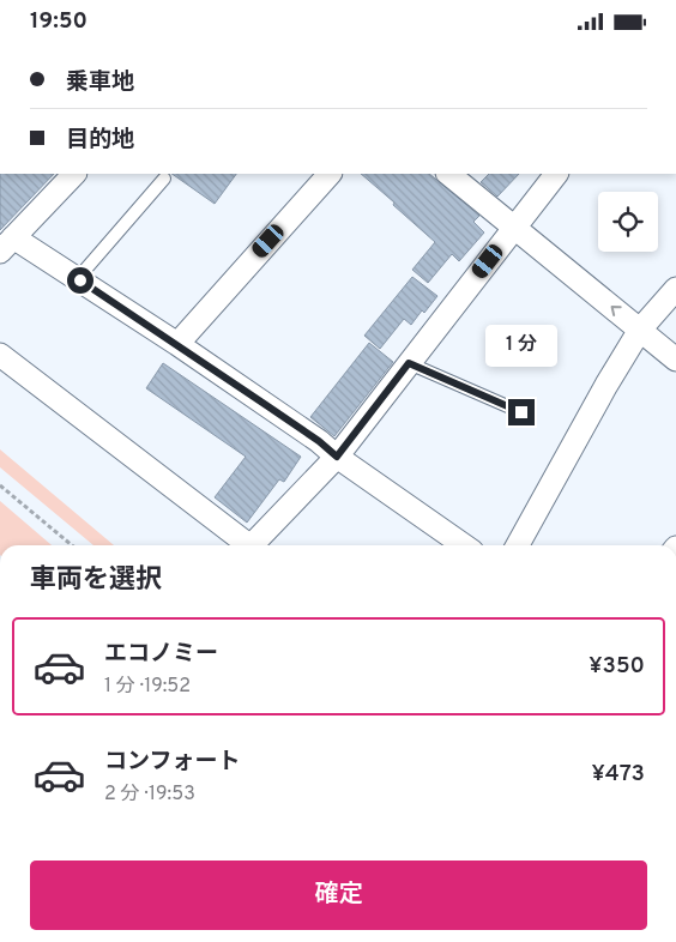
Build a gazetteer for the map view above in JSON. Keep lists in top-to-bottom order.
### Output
{
  "page": {
    "status": "19:50",
    "banner": ["乗車地", "目的地"],
    "bubble": "1 分",
    "heading": "車両を選択",
    "list": [
      {
        "name": "エコノミー",
        "note": "1 分 · 19:52",
        "value": "¥350"
      },
      {
        "name": "コンフォート",
        "note": "2 分 · 19:53",
        "value": "¥473"
      }
    ],
    "buttons": "確定"
  }
}
